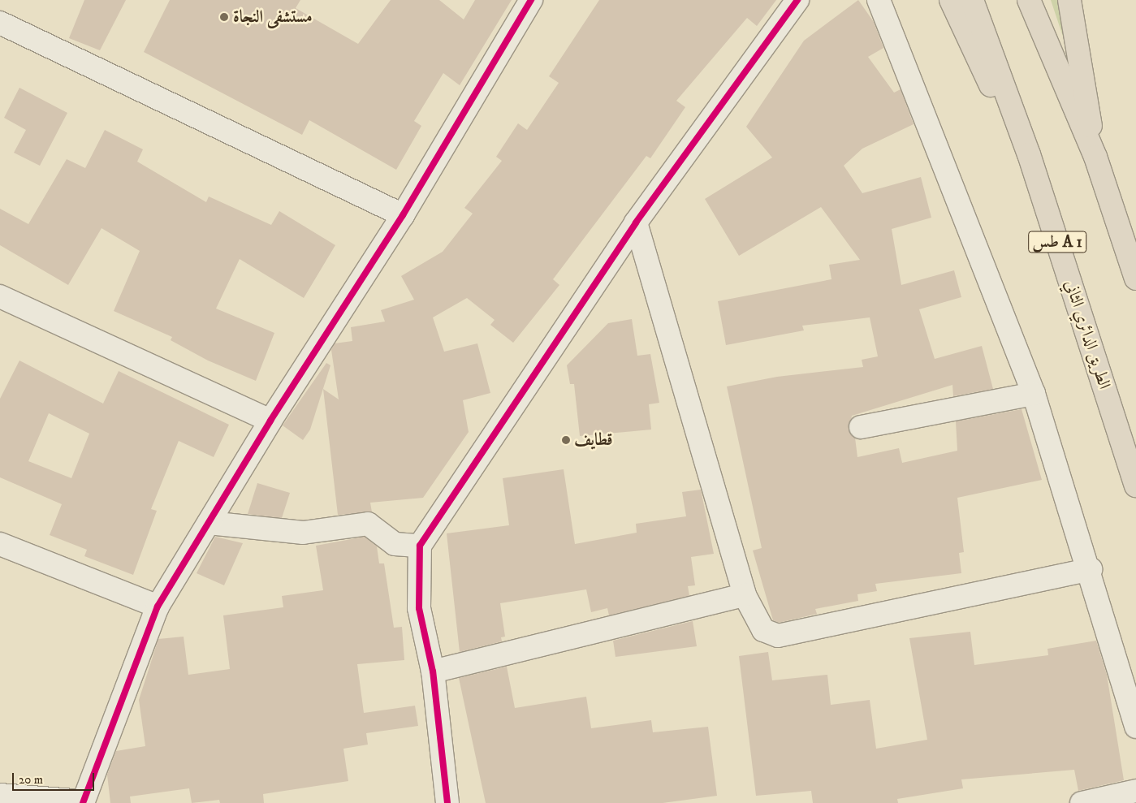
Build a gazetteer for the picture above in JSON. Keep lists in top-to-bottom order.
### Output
{
  "streets": {
    "highway": ["طس A 1", "الطريق الدائري الثاني"]
  },
  "places": ["مستشفى النجاة", "قطايف"],
  "scale_bar": "20 m"
}
